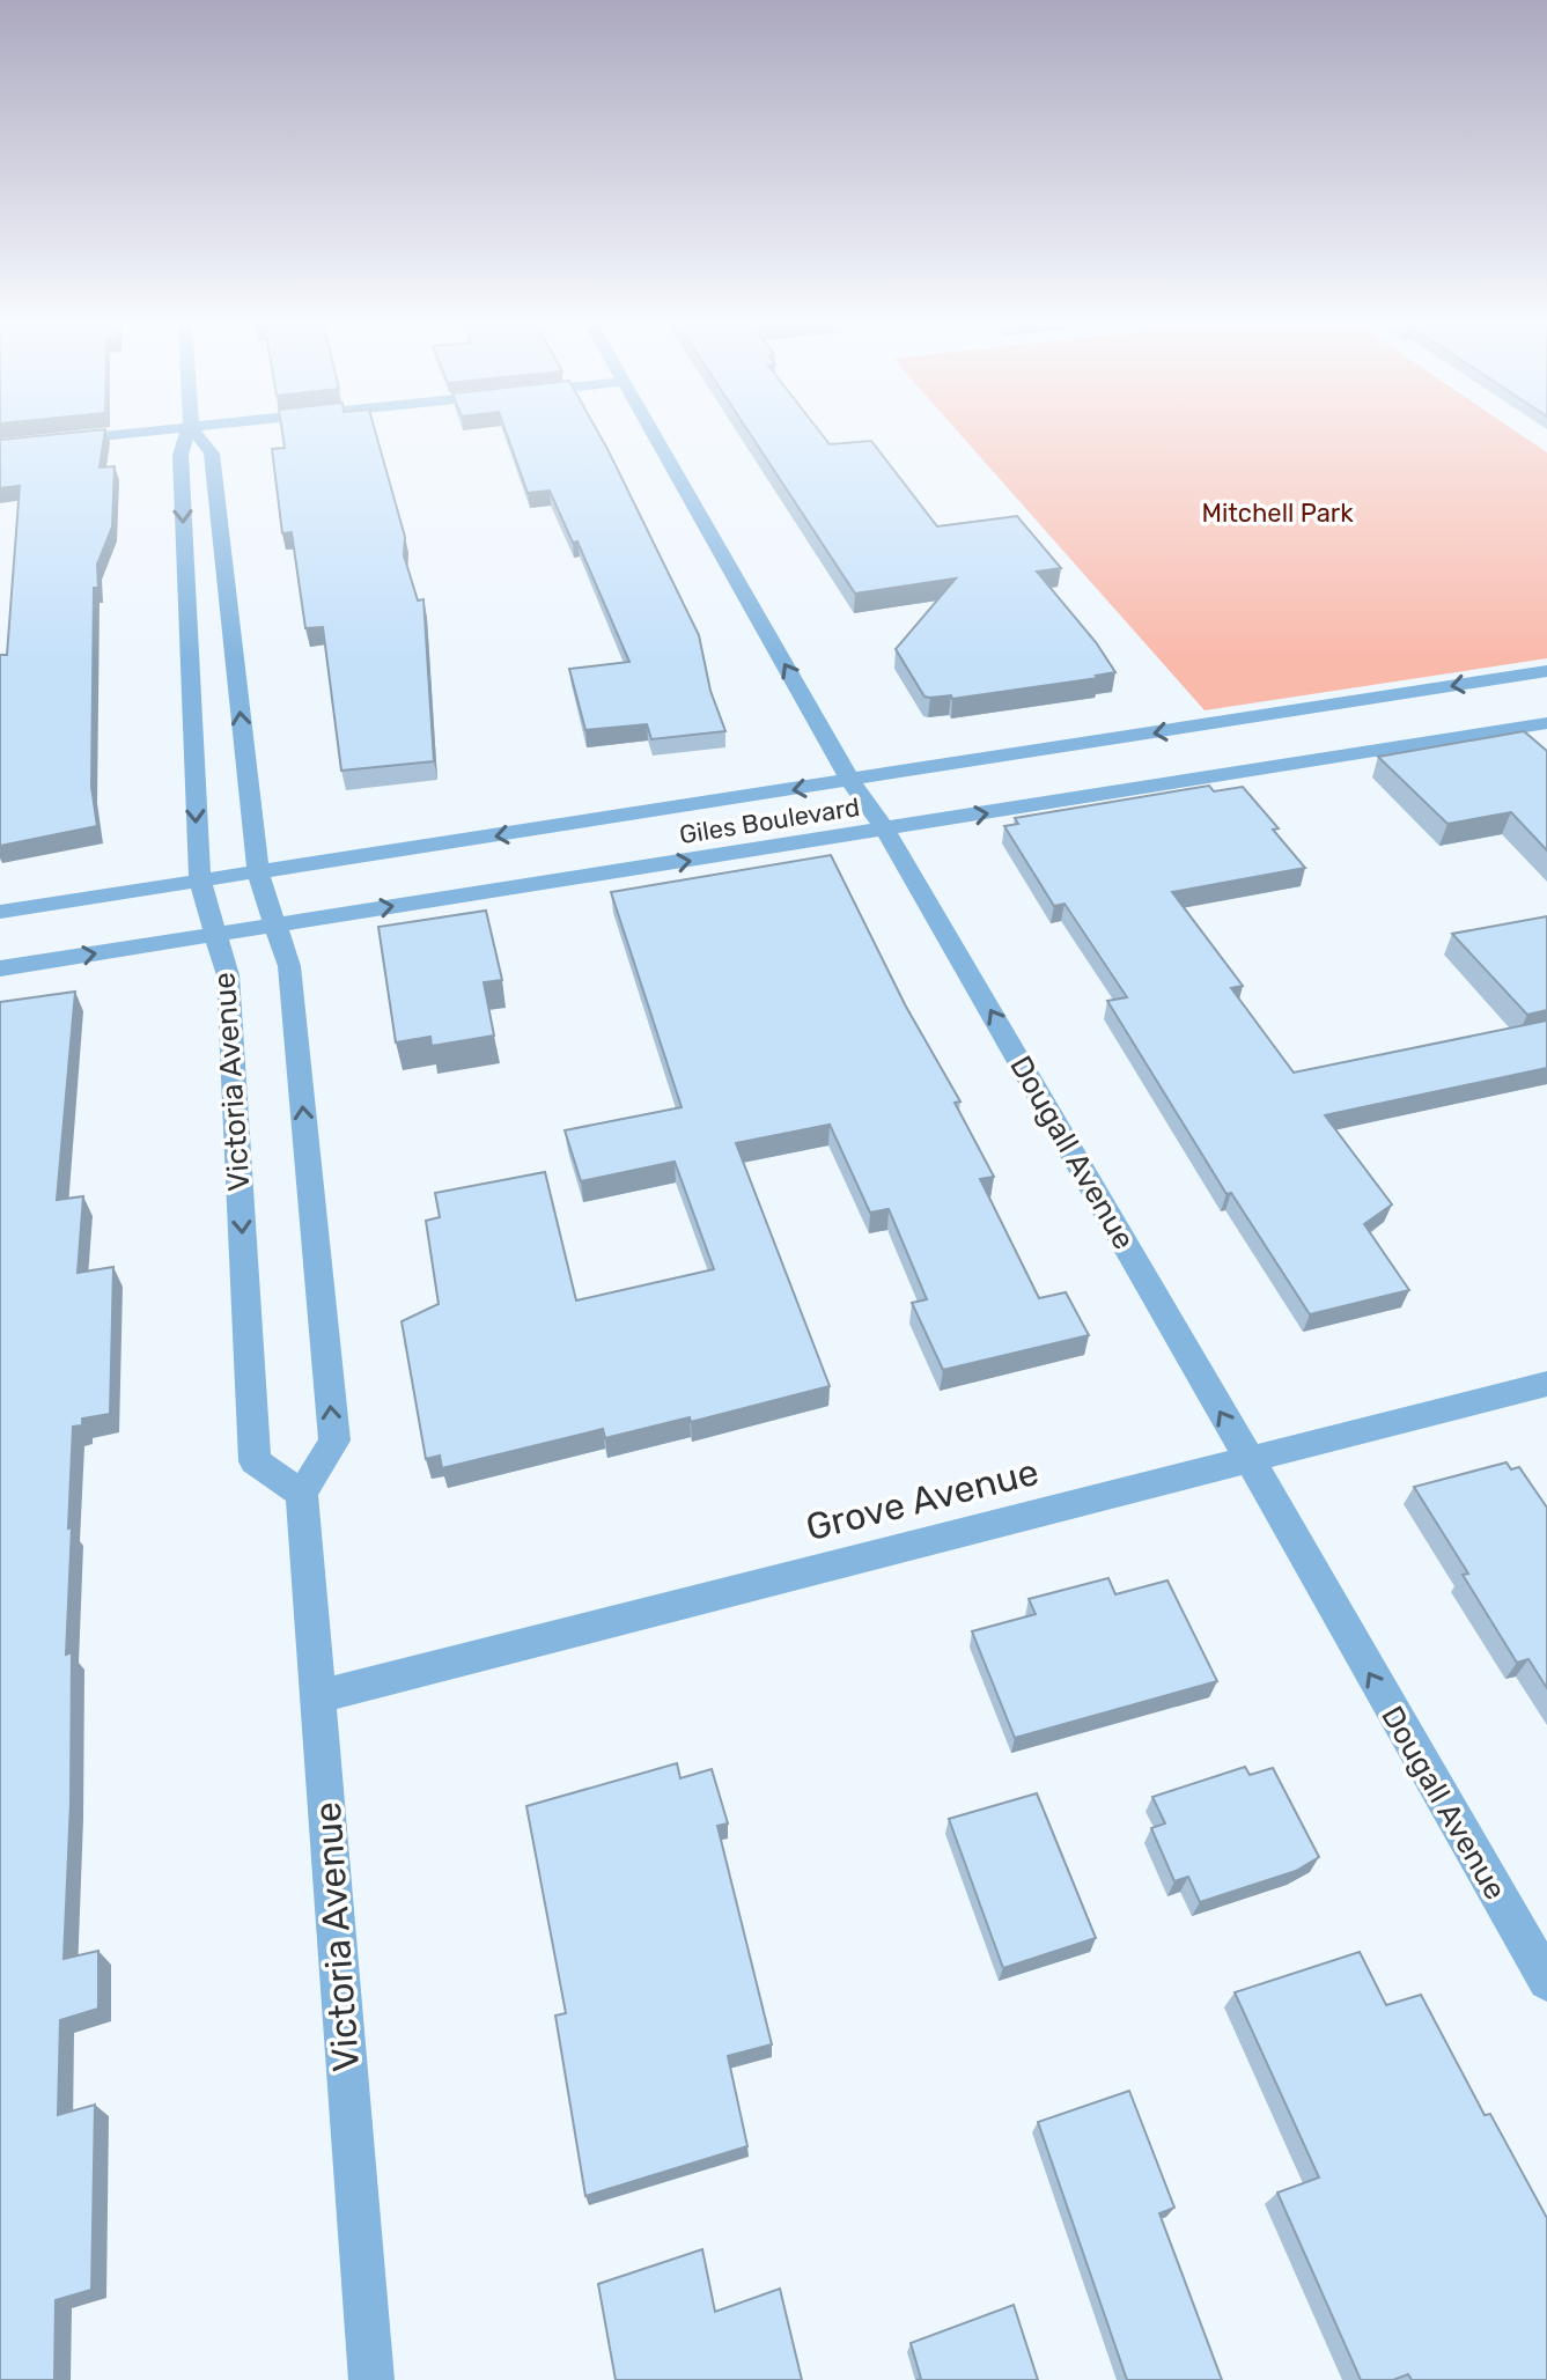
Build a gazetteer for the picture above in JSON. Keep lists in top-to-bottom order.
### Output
{
  "streets": {
    "street": [
      "Giles Boulevard",
      "Victoria Avenue",
      "Dougall Avenue",
      "Grove Avenue"
    ]
  },
  "crossings": [
    ["Giles Boulevard", "Victoria Avenue"],
    ["Giles Boulevard", "Dougall Avenue"],
    ["Victoria Avenue", "Grove Avenue"],
    ["Dougall Avenue", "Grove Avenue"]
  ],
  "one_way": ["Dougall Avenue"],
  "parks": ["Mitchell Park"]
}
